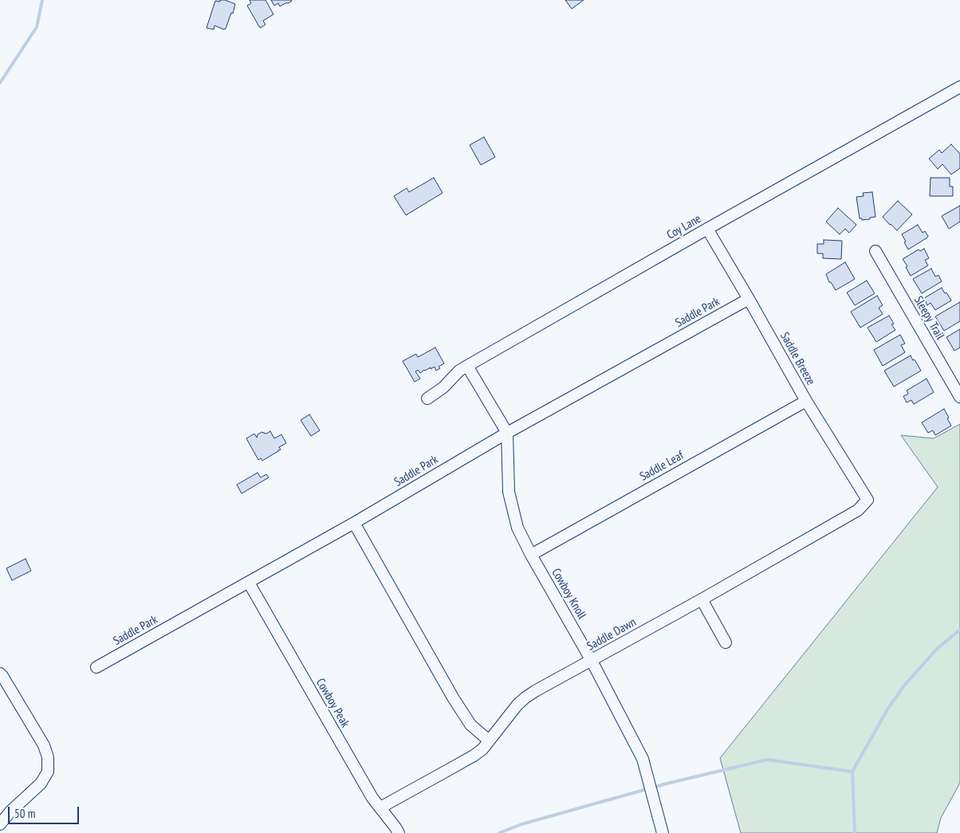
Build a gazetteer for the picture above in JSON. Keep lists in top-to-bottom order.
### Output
{
  "streets": {
    "street": [
      "Coy Lane",
      "Saddle Park",
      "Sleepy Trail",
      "Saddle Breeze",
      "Saddle Leaf",
      "Cowboy Knoll",
      "Saddle Dawn",
      "Cowboy Peak"
    ]
  },
  "crossings": [
    ["Coy Lane", "Saddle Breeze"],
    ["Coy Lane", "Cowboy Knoll"],
    ["Saddle Park", "Saddle Breeze"],
    ["Saddle Park", "Cowboy Knoll"],
    ["Saddle Park", "Cowboy Peak"],
    ["Saddle Breeze", "Saddle Leaf"],
    ["Saddle Breeze", "Saddle Dawn"],
    ["Saddle Leaf", "Cowboy Knoll"],
    ["Cowboy Knoll", "Saddle Dawn"],
    ["Saddle Dawn", "Cowboy Peak"]
  ],
  "scale_bar": "50 m"
}
